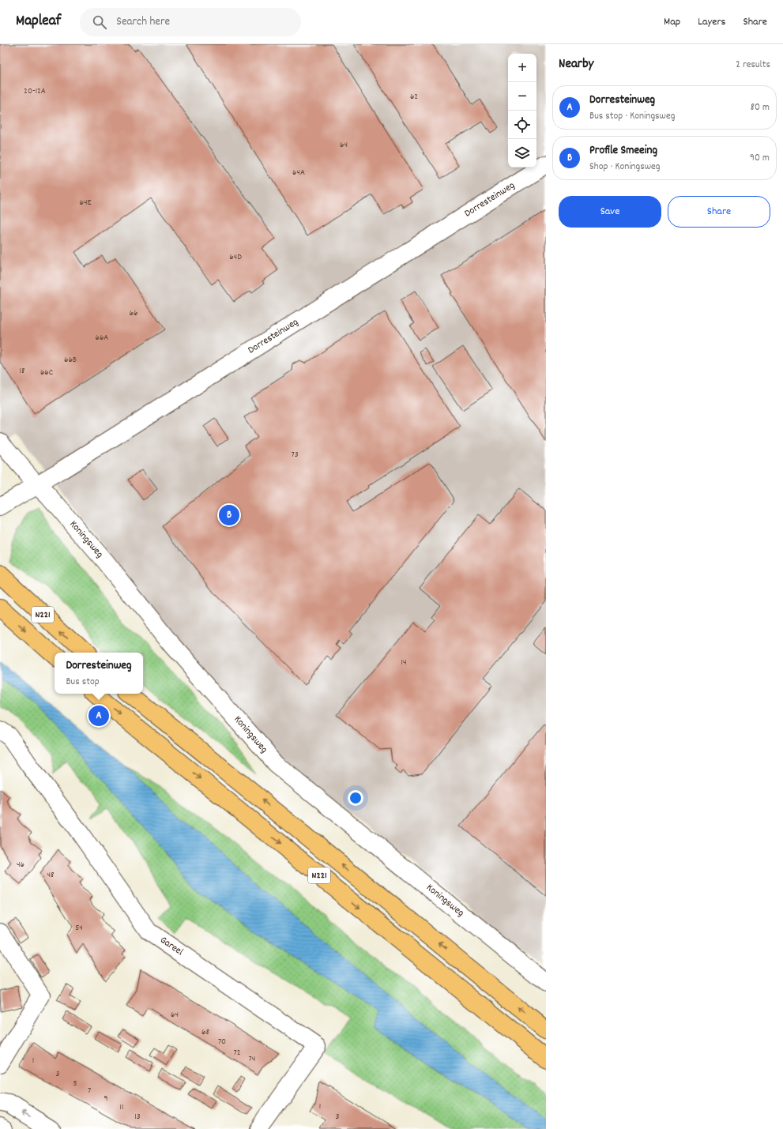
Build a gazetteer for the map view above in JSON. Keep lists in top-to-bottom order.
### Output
{
  "streets": {
    "main road": ["N221"],
    "street": ["Dorresteinweg", "Koningsweg", "Gareel"]
  },
  "crossings": [
    ["Dorresteinweg", "Koningsweg"]
  ],
  "house_numbers": [
    "20-12A",
    "62",
    "64",
    "64A",
    "64E",
    "64D",
    "66",
    "66A",
    "66B",
    "18",
    "66C",
    "73",
    "14",
    "46",
    "48",
    "54",
    "64",
    "68",
    "70",
    "72",
    "74",
    "1",
    "3",
    "5",
    "7",
    "9",
    "1",
    "11",
    "13",
    "3"
  ],
  "page": {
    "header": "Mapleaf",
    "search": "Search here",
    "nav": ["Map", "Layers", "Share"],
    "heading": ["Nearby", "2 results"],
    "map_buttons": ["+", "−"],
    "list": [
      {
        "mark": "A",
        "name": "Dorresteinweg",
        "note": "Bus stop · Koningsweg",
        "value": "80 m"
      },
      {
        "mark": "B",
        "name": "Profile Smeeing",
        "note": "Shop · Koningsweg",
        "value": "90 m"
      }
    ],
    "buttons": ["Save", "Share"],
    "pins": ["B", "A"],
    "popup": ["Dorresteinweg", "Bus stop"]
  }
}
